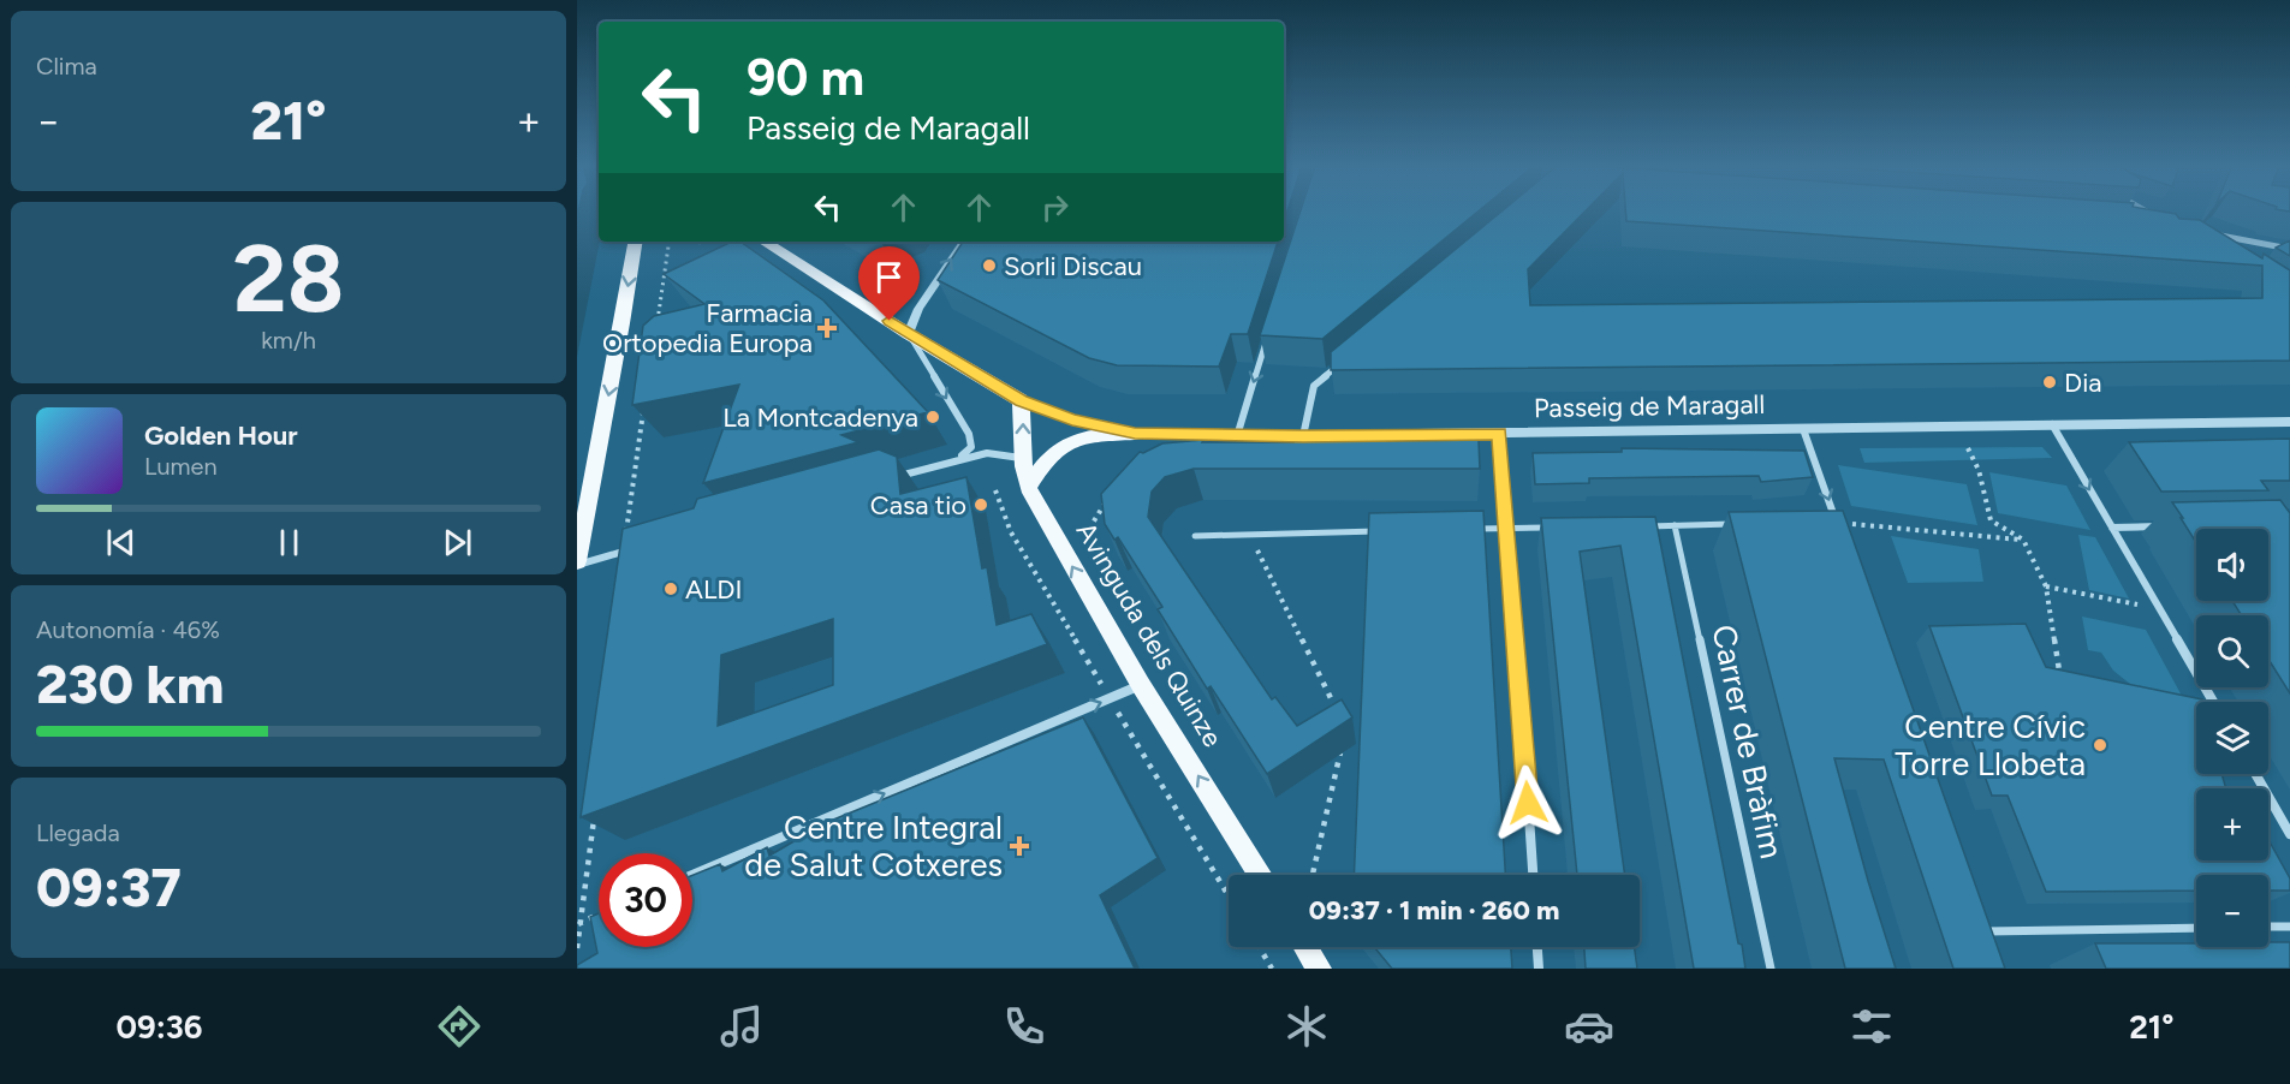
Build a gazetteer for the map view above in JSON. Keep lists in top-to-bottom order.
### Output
{
  "streets": {
    "main road": ["Passeig de Maragall", "Avinguda dels Quinze"],
    "street": ["Carrer de Bràfim"]
  },
  "crossings": [
    ["Passeig de Maragall", "Avinguda dels Quinze"]
  ],
  "one_way": ["Avinguda dels Quinze"],
  "places": {
    "other": [
      "Sorli Discau",
      "Dia",
      "La Montcadenya",
      "Casa tio",
      "ALDI",
      "Centre Cívic Torre Llobeta"
    ],
    "health": ["Farmacia Ortopedia Europa", "Centre Integral de Salut Cotxeres"]
  },
  "page": {
    "tile": [
      "Clima",
      ["28", "km/h"],
      ["Autonomía · 46%", "230 km"],
      ["Llegada", "09:37"]
    ],
    "turn": ["90 m", "Passeig de Maragall"],
    "heat": ["−", "21°", "+"],
    "song": ["Golden Hour", "Lumen"],
    "map_buttons": ["+", "−"],
    "limit": "30",
    "trip": "09:37 · 1 min · 260 m",
    "tabs": ["09:36", "21°"]
  }
}
